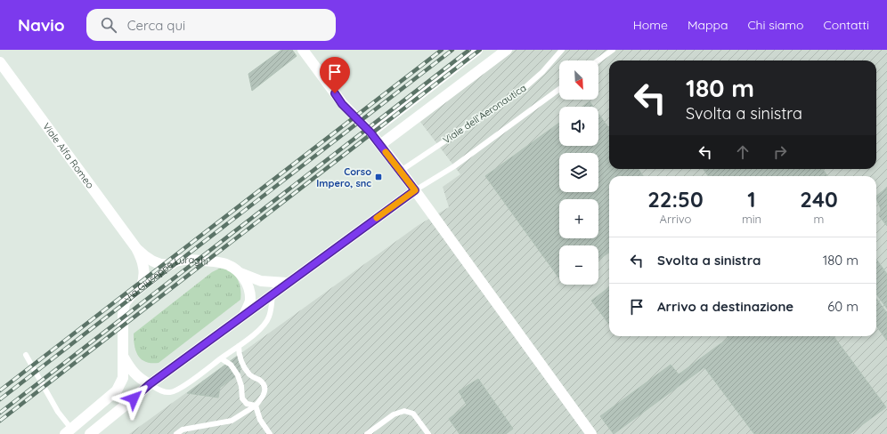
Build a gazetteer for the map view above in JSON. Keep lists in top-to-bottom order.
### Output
{
  "streets": {
    "street": ["Viale Alfa Romeo", "Via Giuseppe Luraghi"],
    "lane": ["Viale dell’Aeronautica"]
  },
  "places": {
    "transit": ["Corso Impero, snc"]
  },
  "north": "bottom right",
  "page": {
    "header": "Navio",
    "search": "Cerca qui",
    "nav": [
      "Home",
      "Mappa",
      "Chi siamo",
      "Contatti"
    ],
    "map_buttons": ["+", "−"],
    "turn": ["180 m", "Svolta a sinistra"],
    "eta": [
      "22:50",
      "Arrivo",
      "1",
      "min",
      "240",
      "m"
    ],
    "list": [
      {
        "name": "Svolta a sinistra",
        "value": "180 m"
      },
      {
        "name": "Arrivo a destinazione",
        "value": "60 m"
      }
    ]
  }
}
